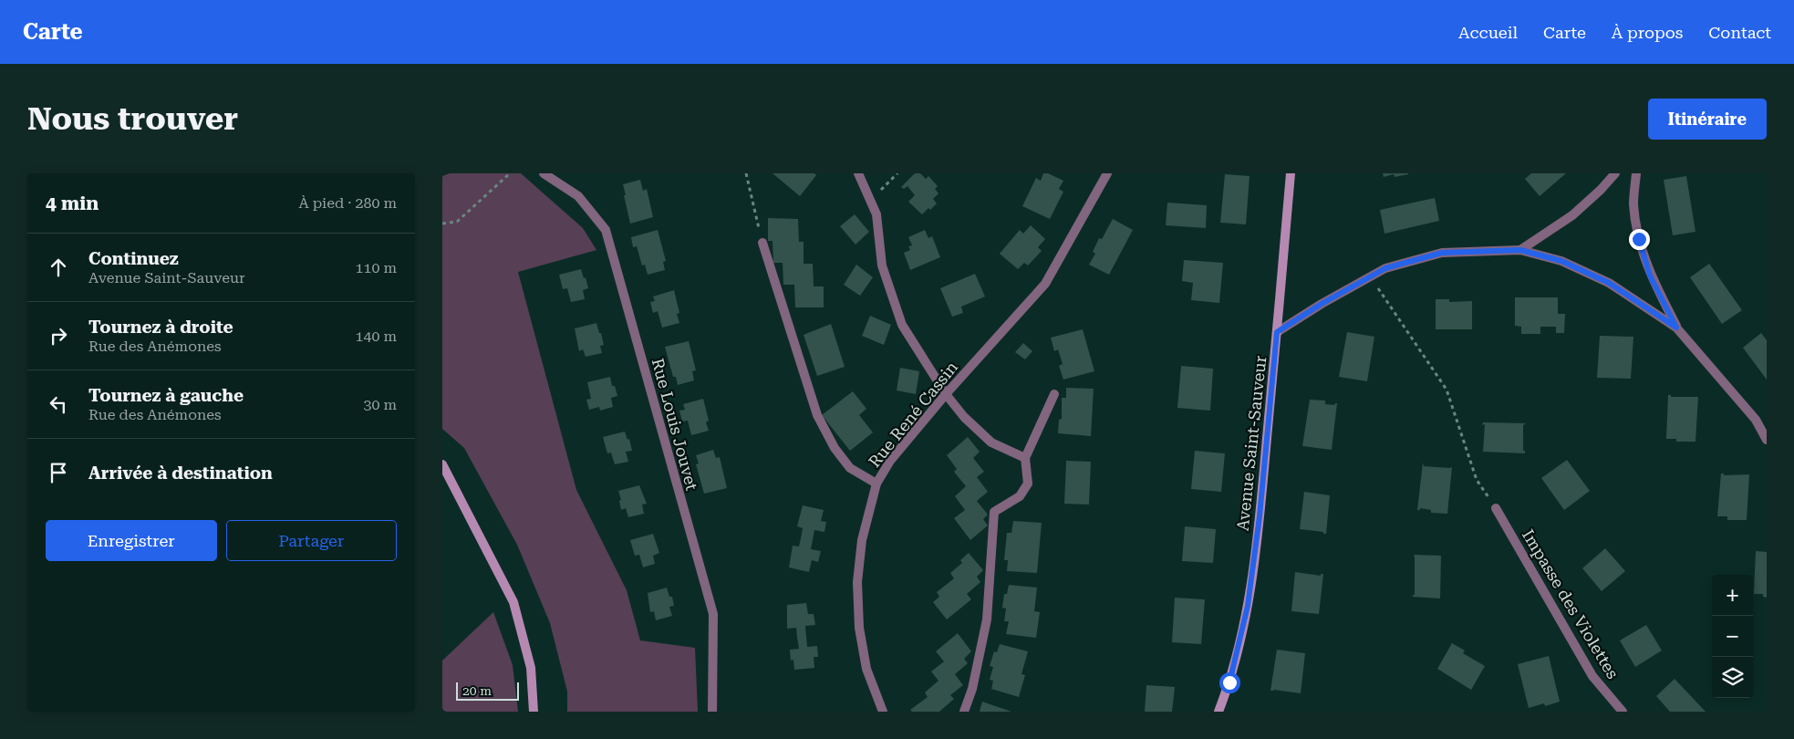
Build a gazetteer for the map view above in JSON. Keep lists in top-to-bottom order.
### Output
{
  "streets": {
    "street": [
      "Rue René Cassin",
      "Rue Louis Jouvet",
      "Avenue Saint-Sauveur",
      "Impasse des Violettes"
    ]
  },
  "scale_bar": "20 m",
  "page": {
    "header": "Carte",
    "nav": [
      "Accueil",
      "Carte",
      "À propos",
      "Contact"
    ],
    "buttons": [
      "Itinéraire",
      ["Enregistrer", "Partager"]
    ],
    "title": "Nous trouver",
    "heading": ["4 min", "À pied · 280 m"],
    "list": [
      ["Continuez", "Avenue Saint-Sauveur", "110 m"],
      ["Tournez à droite", "Rue des Anémones", "140 m"],
      ["Tournez à gauche", "Rue des Anémones", "30 m"],
      "Arrivée à destination"
    ],
    "map_buttons": ["+", "−"],
    "scale": "20 m"
  }
}
